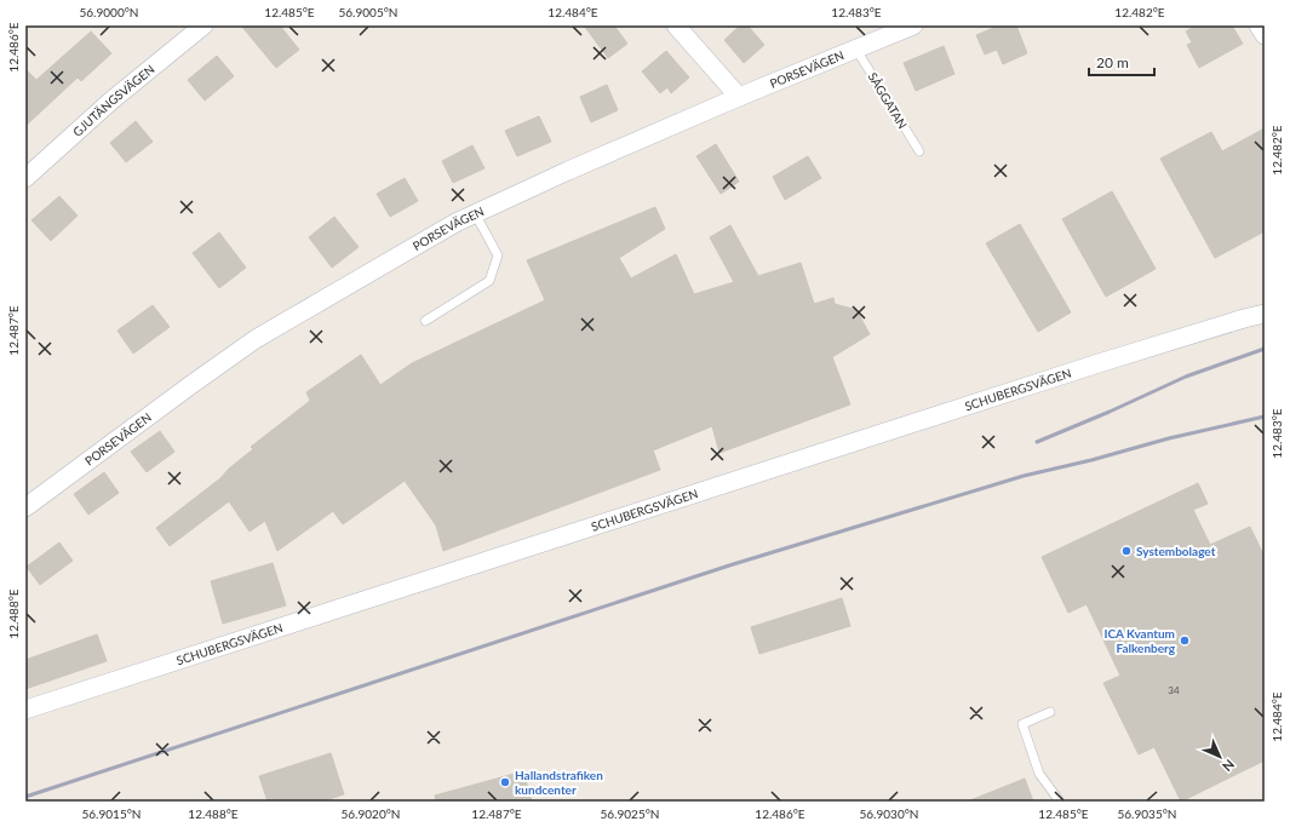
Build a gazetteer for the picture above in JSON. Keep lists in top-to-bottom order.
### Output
{
  "streets": {
    "street": ["PORSEVÄGEN", "GJUTÄNGSVÄGEN", "SCHUBERGSVÄGEN"],
    "lane": ["SÅGGATAN"]
  },
  "crossings": [
    ["PORSEVÄGEN", "SÅGGATAN"]
  ],
  "places": ["Systembolaget", "ICA Kvantum Falkenberg", "Hallandstrafiken kundcenter"],
  "house_numbers": ["34"],
  "scale_bar": "20 m",
  "north": "bottom right",
  "coordinates": [
    "56.9000°N",
    "12.485°E",
    "56.9005°N",
    "12.484°E",
    "12.483°E",
    "12.482°E",
    "12.486°E",
    "12.487°E",
    "12.488°E",
    "56.9015°N",
    "56.9020°N",
    "56.9025°N",
    "56.9030°N",
    "56.9035°N"
  ]
}
